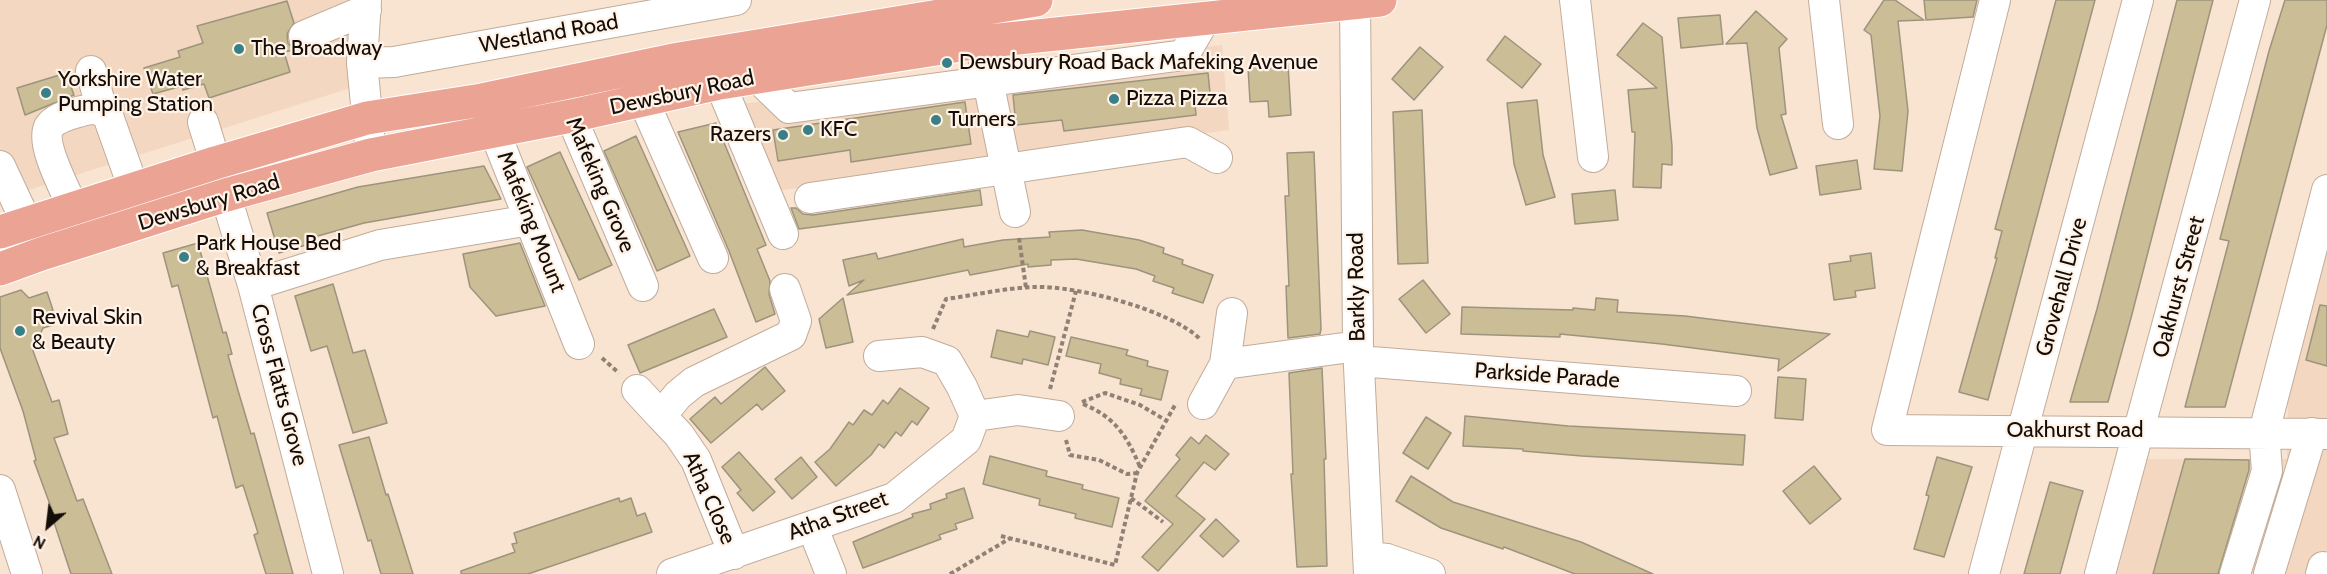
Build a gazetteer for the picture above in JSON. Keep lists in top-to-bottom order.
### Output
{
  "streets": {
    "main road": ["Dewsbury Road"],
    "street": [
      "Westland Road",
      "Mafeking Grove",
      "Mafeking Mount",
      "Barkly Road",
      "Grovehall Drive",
      "Oakhurst Street",
      "Parkside Parade",
      "Cross Flatts Grove",
      "Oakhurst Road",
      "Atha Close",
      "Atha Street"
    ]
  },
  "crossings": [
    ["Dewsbury Road", "Mafeking Grove"],
    ["Dewsbury Road", "Mafeking Mount"],
    ["Dewsbury Road", "Barkly Road"],
    ["Dewsbury Road", "Cross Flatts Grove"],
    ["Barkly Road", "Parkside Parade"],
    ["Grovehall Drive", "Oakhurst Road"],
    ["Oakhurst Street", "Oakhurst Road"],
    ["Atha Close", "Atha Street"]
  ],
  "places": [
    "The Broadway",
    "Dewsbury Road Back Mafeking Avenue",
    "Yorkshire Water Pumping Station",
    "Pizza Pizza",
    "Turners",
    "KFC",
    "Razers",
    "Park House Bed & Breakfast",
    "Revival Skin & Beauty"
  ],
  "north": "bottom left"
}
